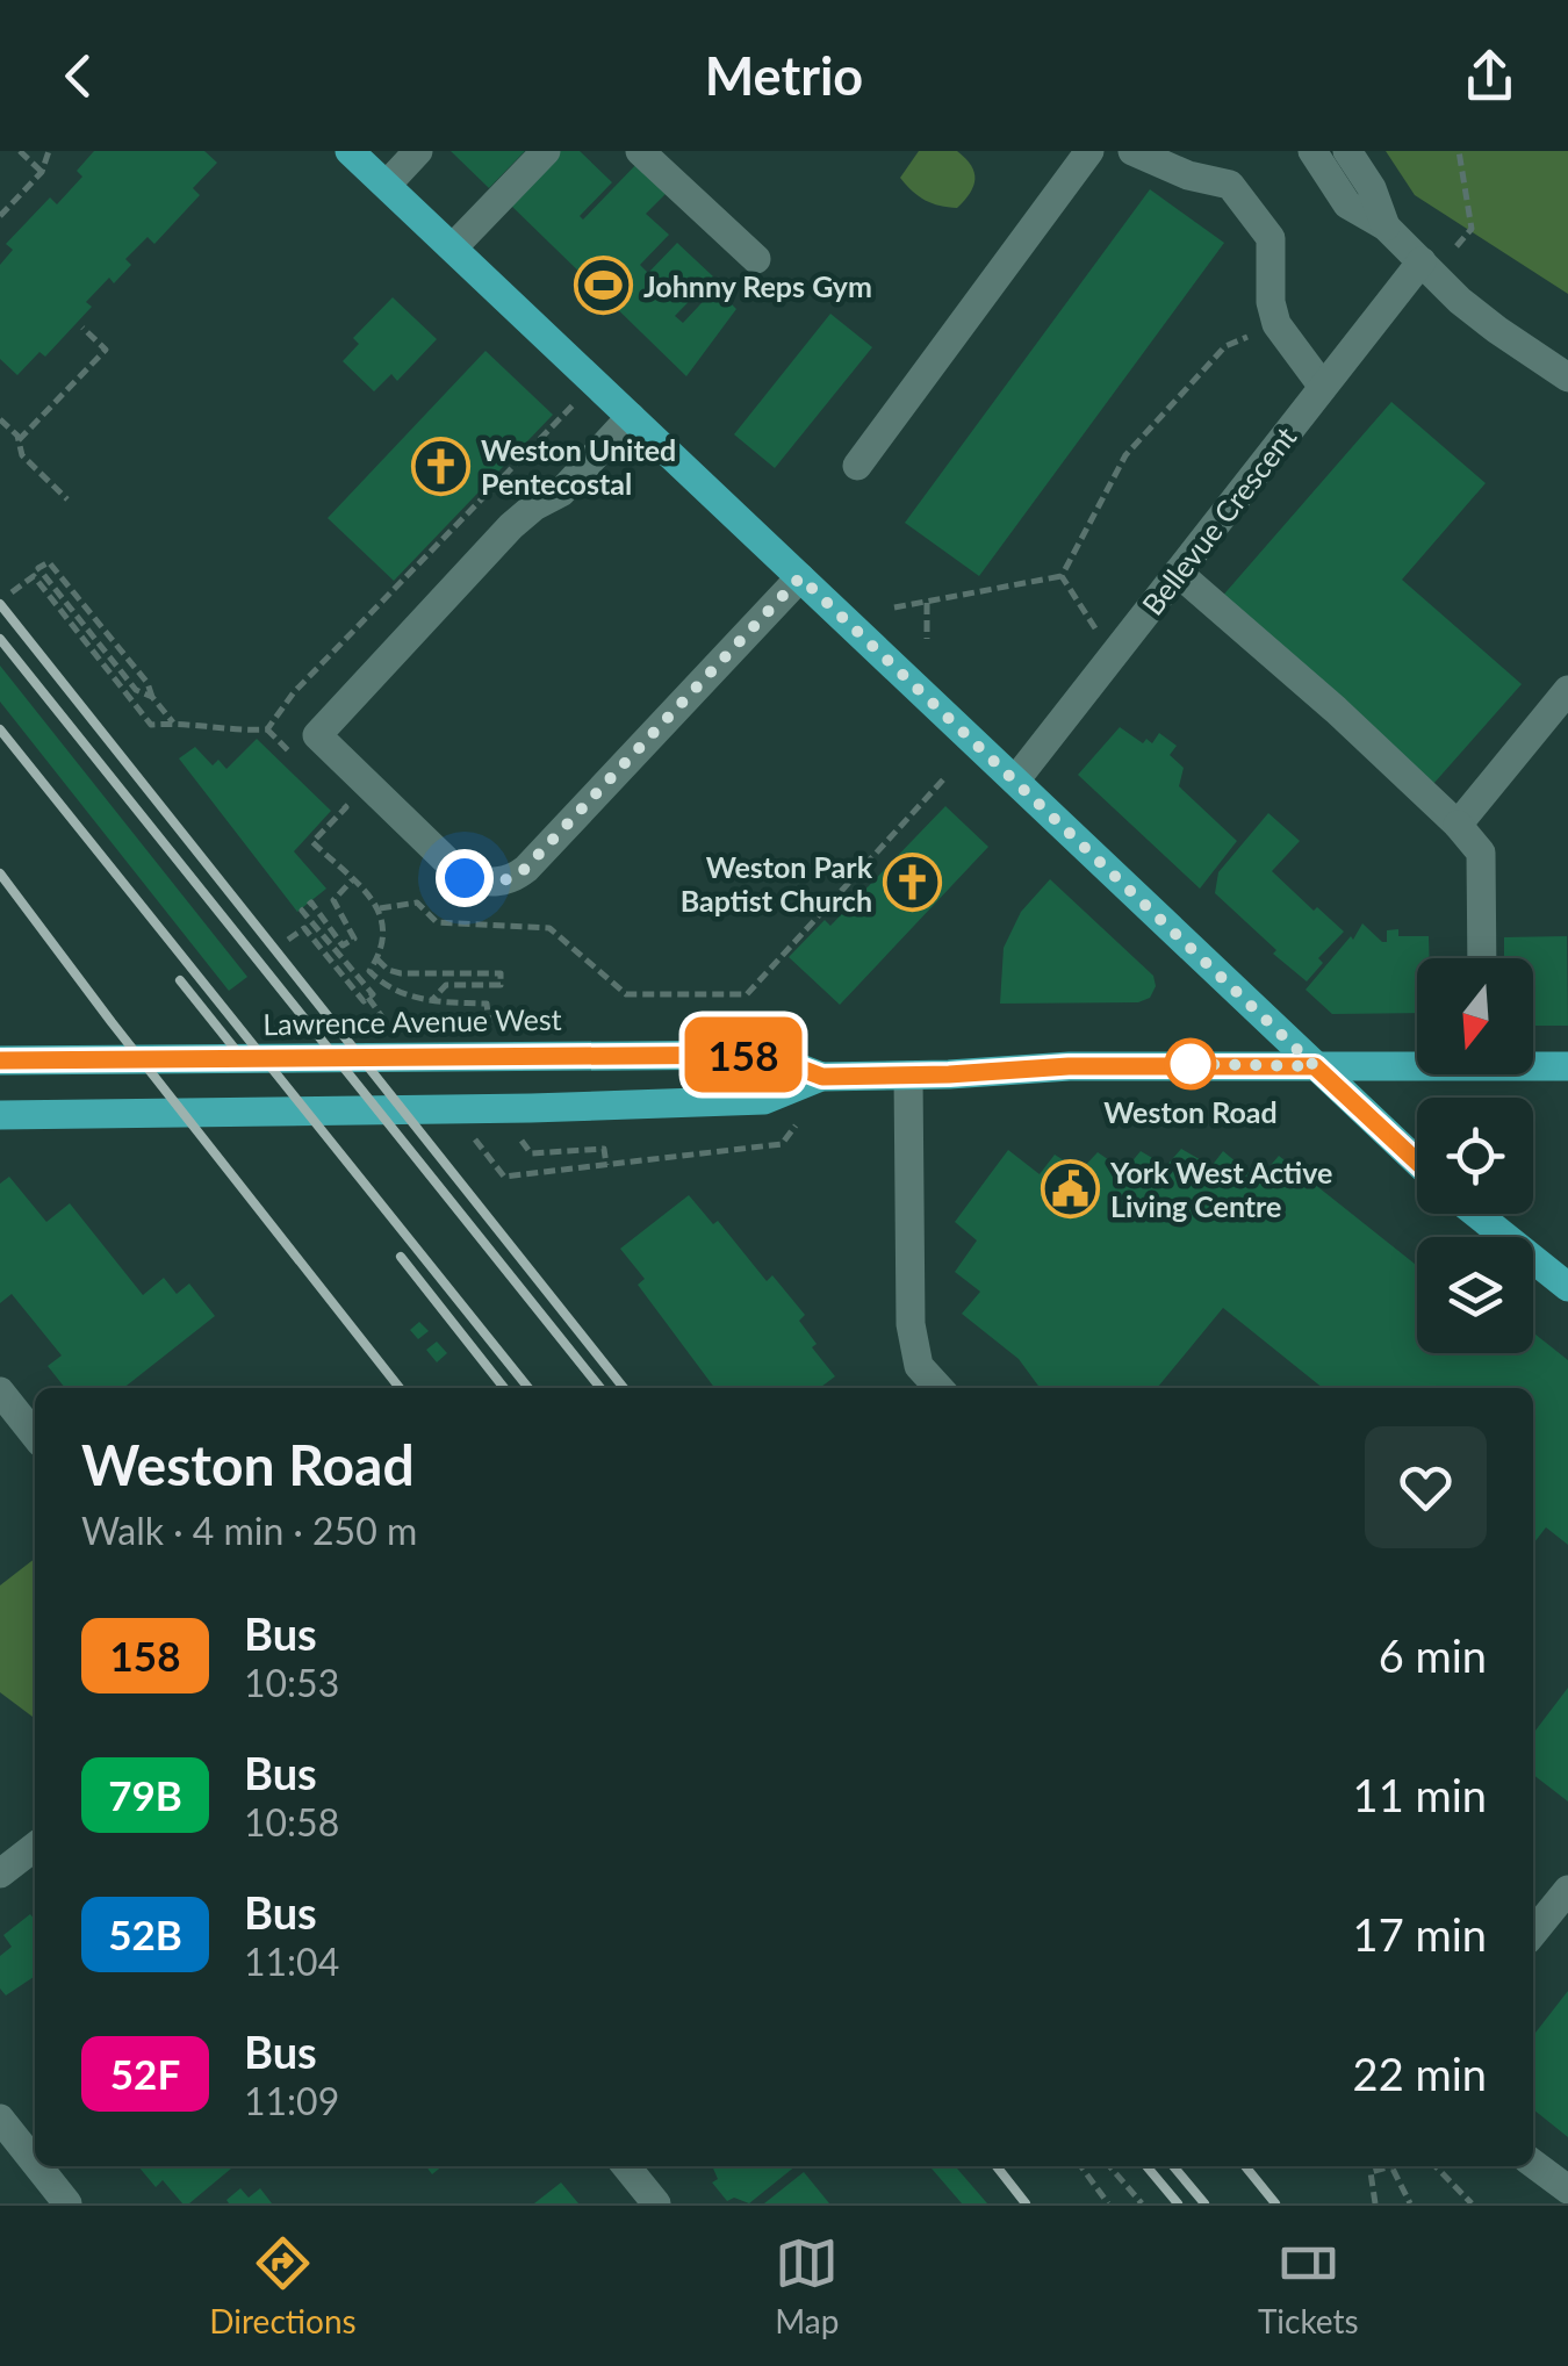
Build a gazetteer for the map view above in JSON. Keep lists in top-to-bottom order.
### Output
{
  "streets": {
    "main road": ["Lawrence Avenue West"],
    "street": ["Bellevue Crescent"]
  },
  "places": {
    "sports": ["Johnny Reps Gym"],
    "church": ["Weston United Pentecostal", "Weston Park Baptist Church"],
    "other": ["Weston Road"],
    "public building": ["York West Active Living Centre"]
  },
  "lines": ["bus line 158"],
  "north": "bottom",
  "page": {
    "header": "Metrio",
    "on_map": "158",
    "heading": ["Weston Road", "Walk · 4 min · 250 m"],
    "list": [
      {
        "mark": "158",
        "name": "Bus",
        "note": "10:53",
        "value": "6 min"
      },
      {
        "mark": "79B",
        "name": "Bus",
        "note": "10:58",
        "value": "11 min"
      },
      {
        "mark": "52B",
        "name": "Bus",
        "note": "11:04",
        "value": "17 min"
      },
      {
        "mark": "52F",
        "name": "Bus",
        "note": "11:09",
        "value": "22 min"
      }
    ],
    "tabs": ["Directions", "Map", "Tickets"]
  }
}
